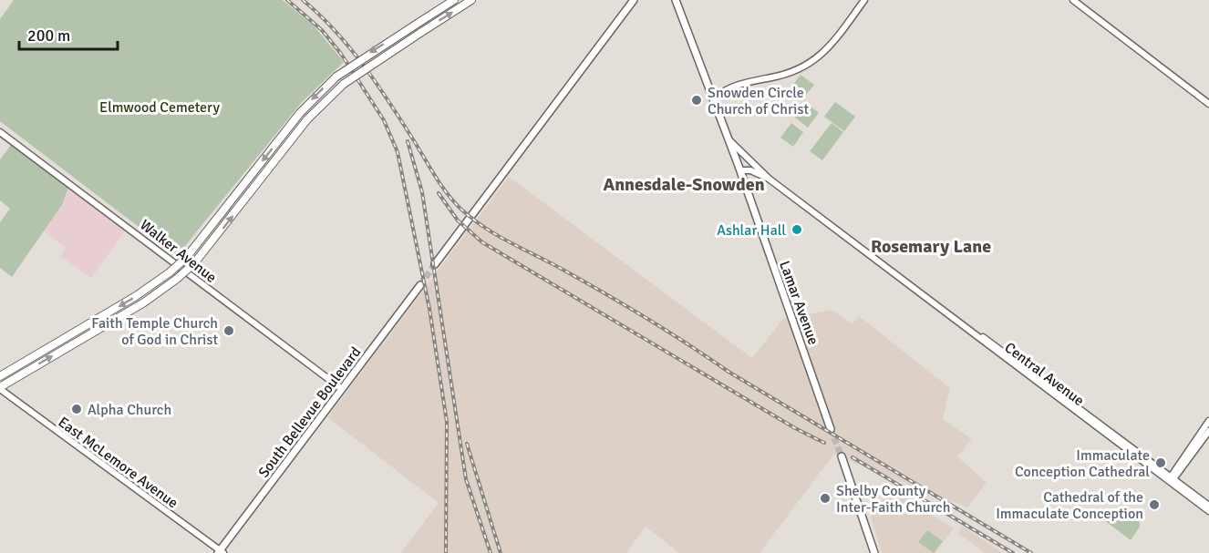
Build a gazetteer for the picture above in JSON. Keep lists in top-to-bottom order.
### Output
{
  "streets": {
    "main road": [
      "Walker Avenue",
      "Lamar Avenue",
      "Central Avenue",
      "South Bellevue Boulevard",
      "East McLemore Avenue"
    ]
  },
  "crossings": [
    ["Walker Avenue", "South Bellevue Boulevard"],
    ["Lamar Avenue", "Central Avenue"],
    ["South Bellevue Boulevard", "East McLemore Avenue"]
  ],
  "districts": ["Annesdale-Snowden", "Rosemary Lane"],
  "parks": ["Elmwood Cemetery"],
  "places": [
    "Snowden Circle Church of Christ",
    "Ashlar Hall",
    "Faith Temple Church of God in Christ",
    "Alpha Church",
    "Immaculate Conception Cathedral",
    "Shelby County Inter-Faith Church",
    "Cathedral of the Immaculate Conception"
  ],
  "scale_bar": "200 m"
}
